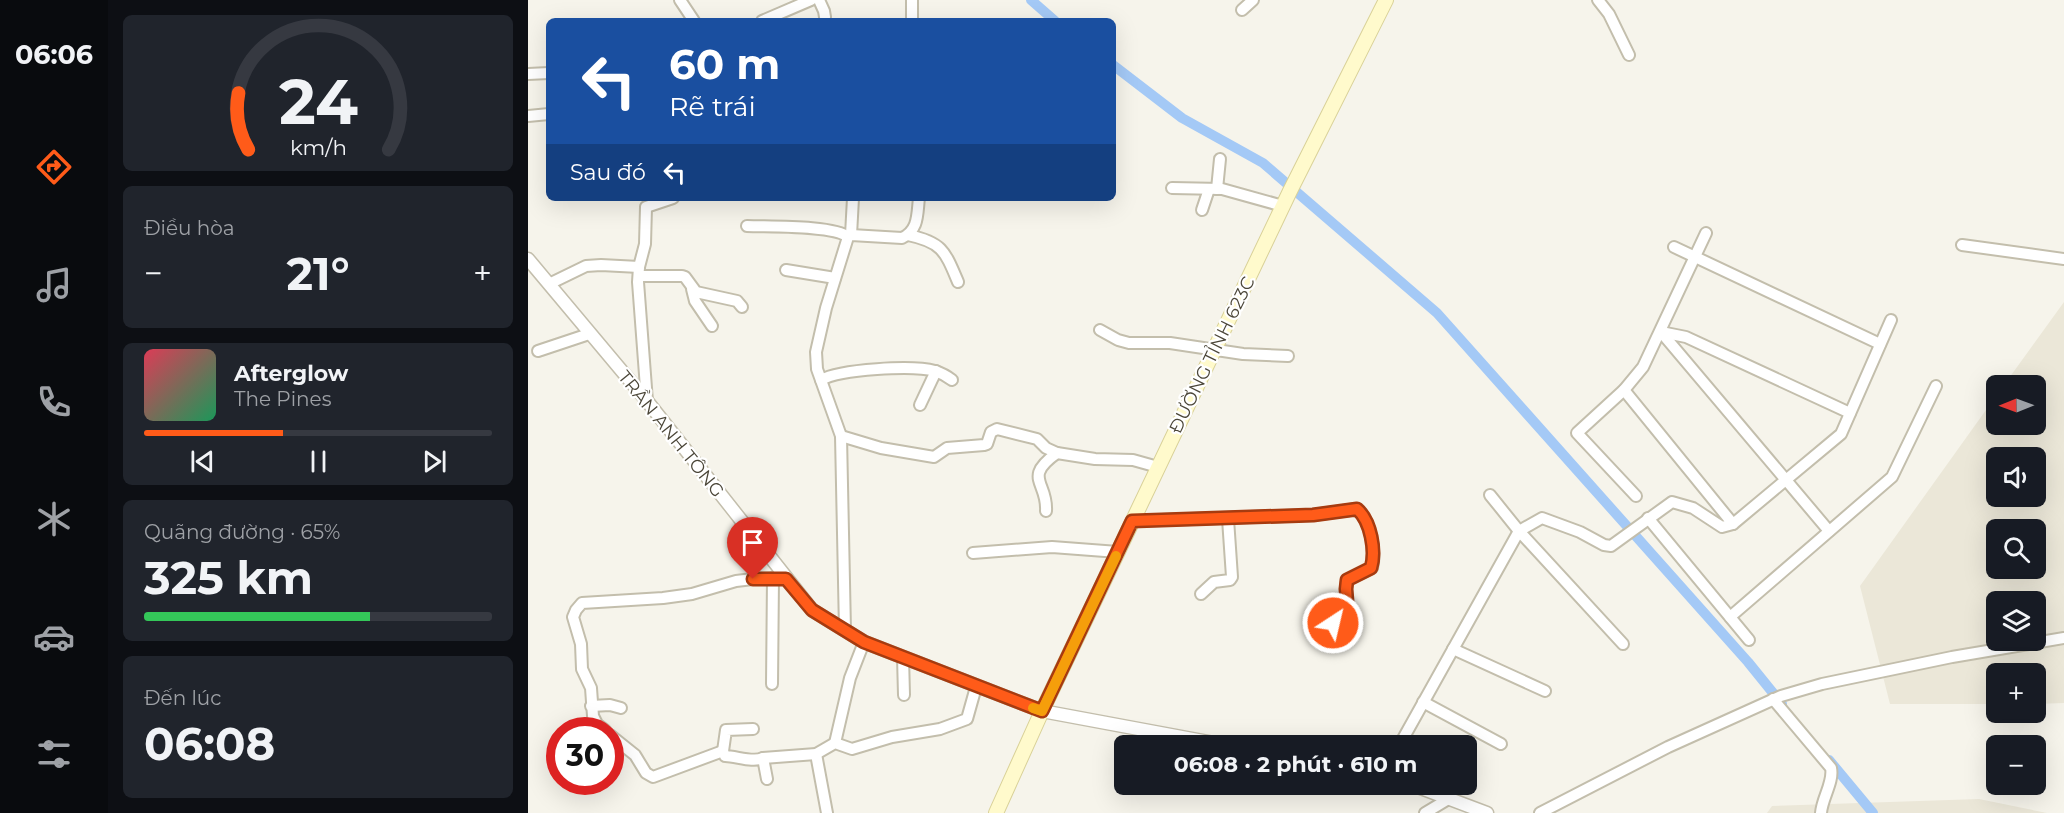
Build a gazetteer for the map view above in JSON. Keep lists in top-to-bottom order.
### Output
{
  "streets": {
    "main road": ["ĐƯỜNG TỈNH 623C"],
    "street": ["TRẦN ANH TÔNG"]
  },
  "crossings": [
    ["ĐƯỜNG TỈNH 623C", "TRẦN ANH TÔNG"]
  ],
  "north": "left",
  "page": {
    "tabs": "06:06",
    "turn": ["60 m", "Rẽ trái"],
    "then": "Sau đó",
    "tile": [
      "Điều hòa",
      ["Quãng đường · 65%", "325 km"],
      ["Đến lúc", "06:08"]
    ],
    "heat": ["−", "21°", "+"],
    "song": ["Afterglow", "The Pines"],
    "map_buttons": ["+", "−"],
    "limit": "30",
    "trip": "06:08 · 2 phút · 610 m",
    "gauge": ["24", "km/h"]
  }
}
